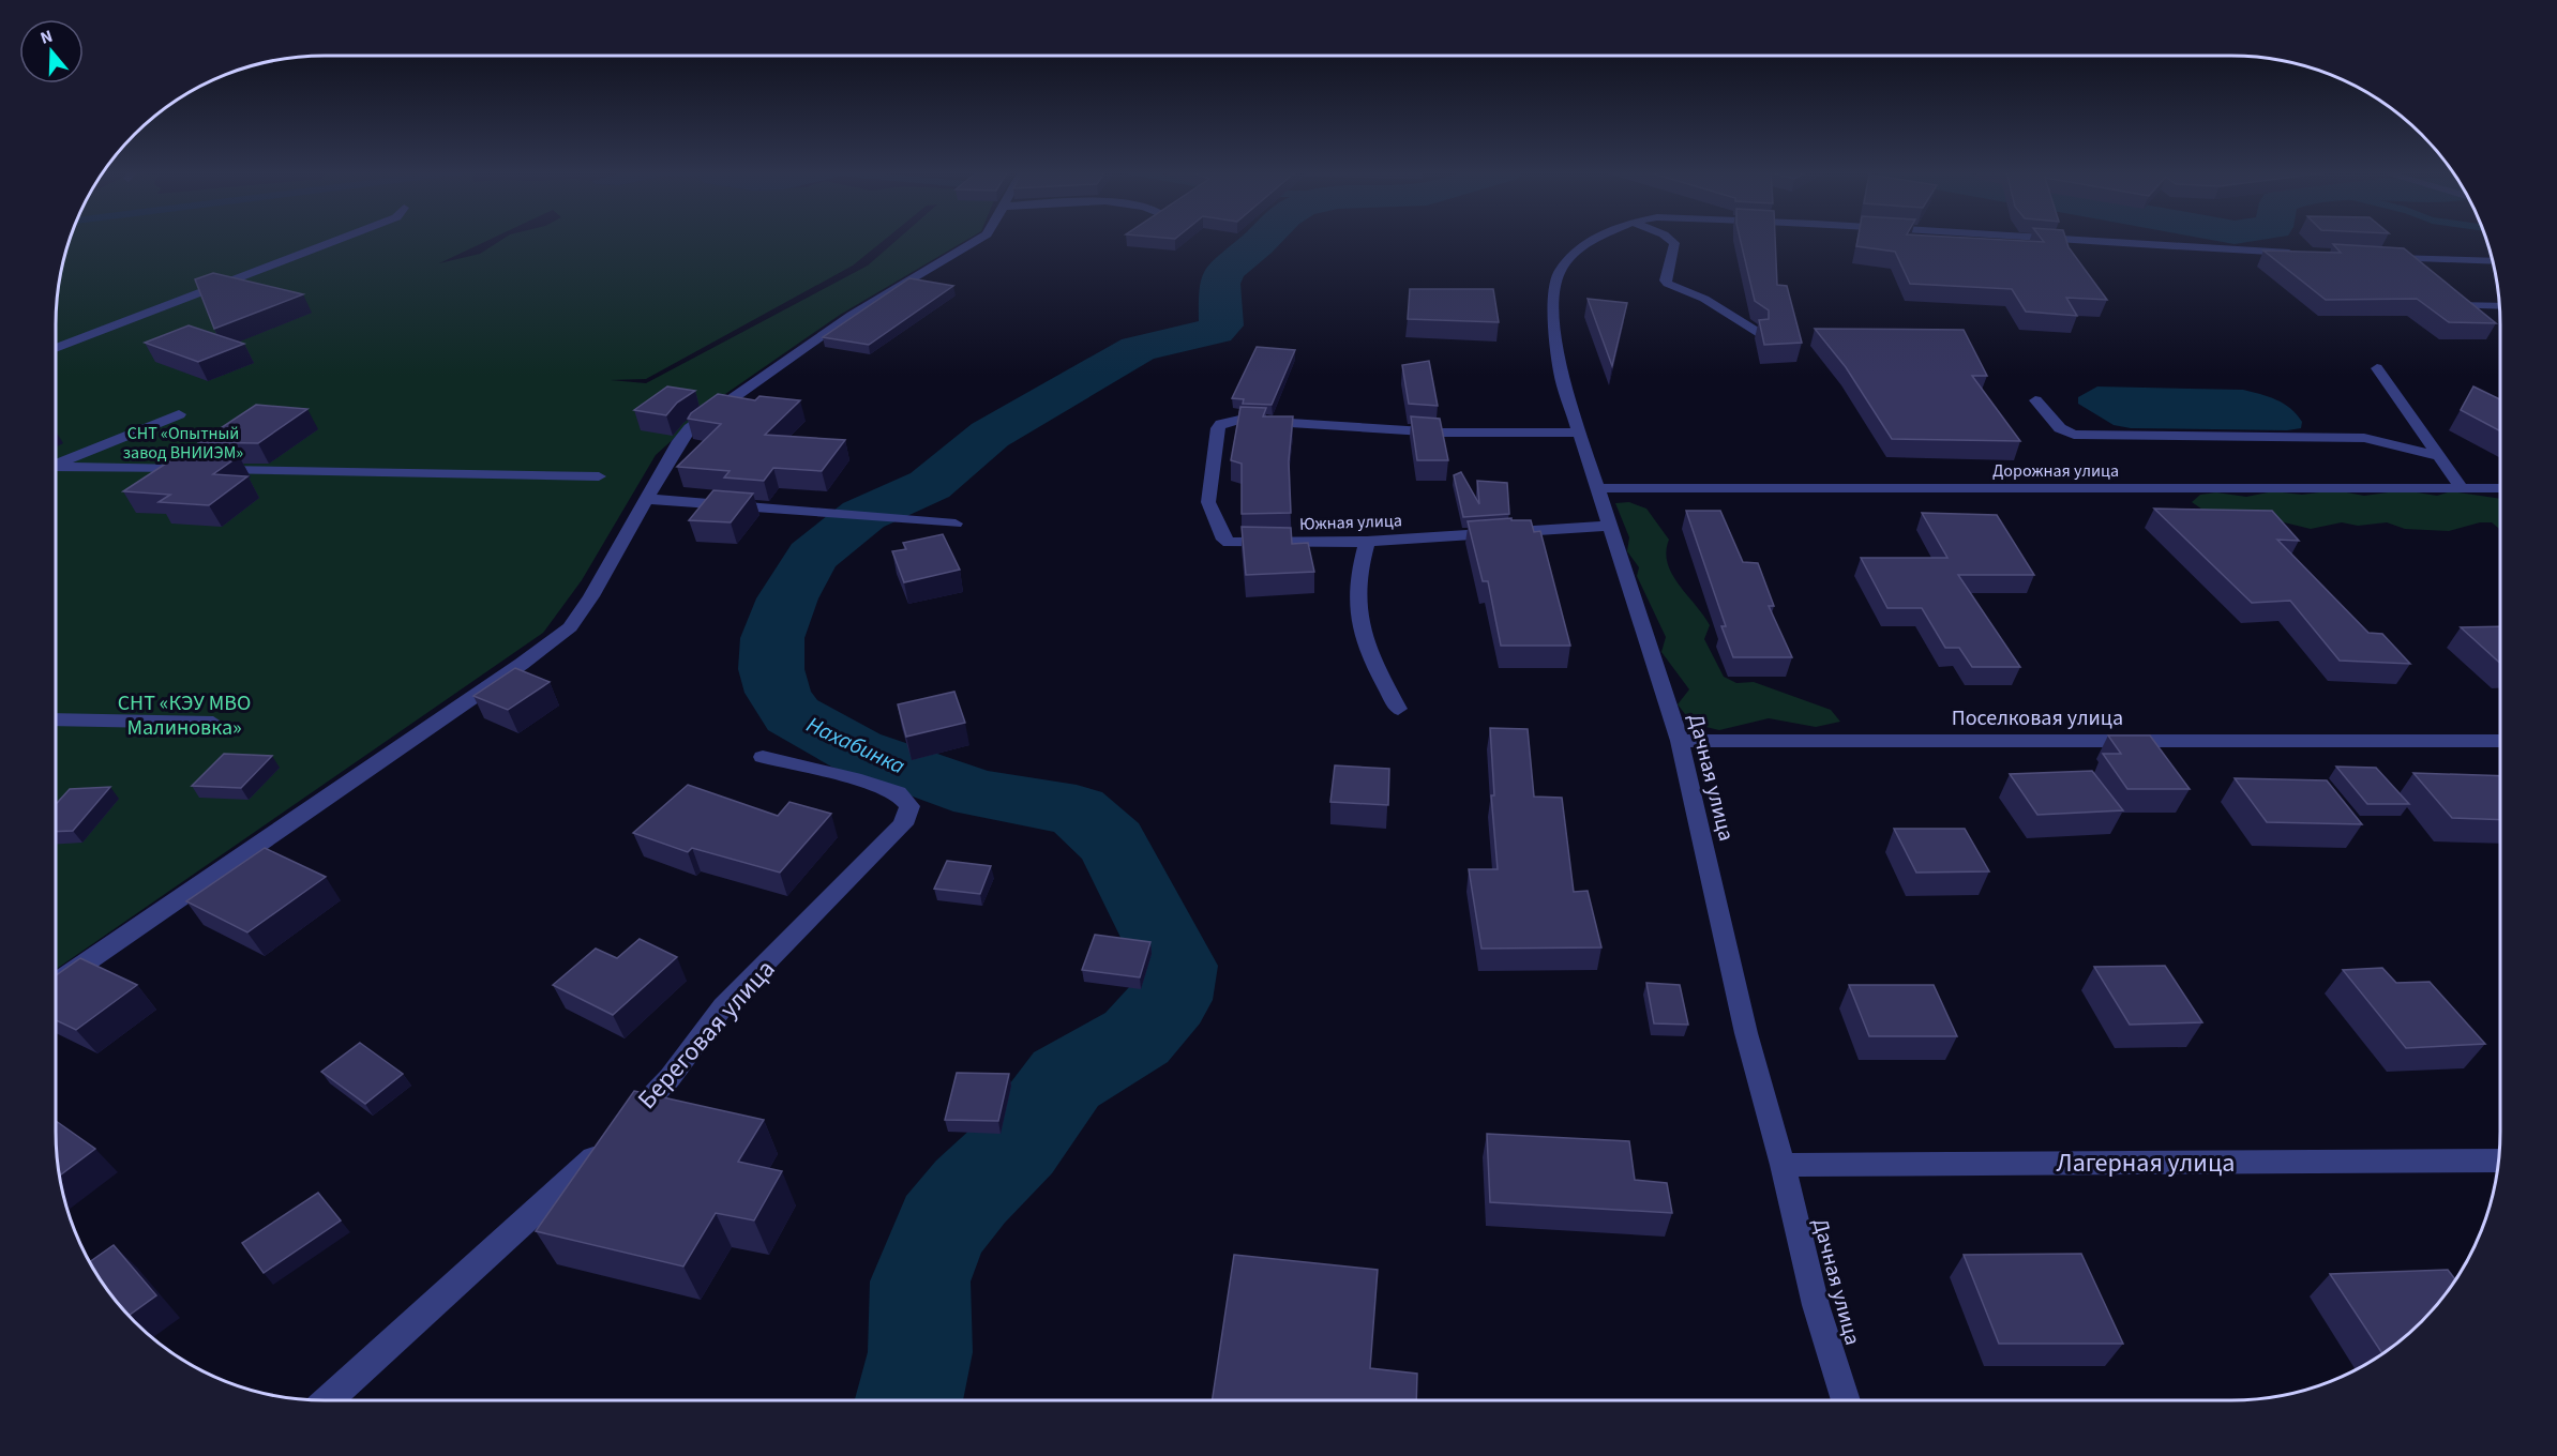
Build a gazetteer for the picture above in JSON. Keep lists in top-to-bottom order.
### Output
{
  "streets": {
    "street": [
      "Дорожная улица",
      "Южная улица",
      "Поселковая улица",
      "Дачная улица",
      "Береговая улица",
      "Лагерная улица"
    ]
  },
  "crossings": [
    ["Дорожная улица", "Дачная улица"],
    ["Южная улица", "Дачная улица"],
    ["Поселковая улица", "Дачная улица"],
    ["Дачная улица", "Лагерная улица"]
  ],
  "water": ["Нахабинка"],
  "parks": ["СНТ «Опытный завод ВНИИЭМ»", "СНТ «КЭУ МВО Малиновка»"],
  "north": "top"
}
